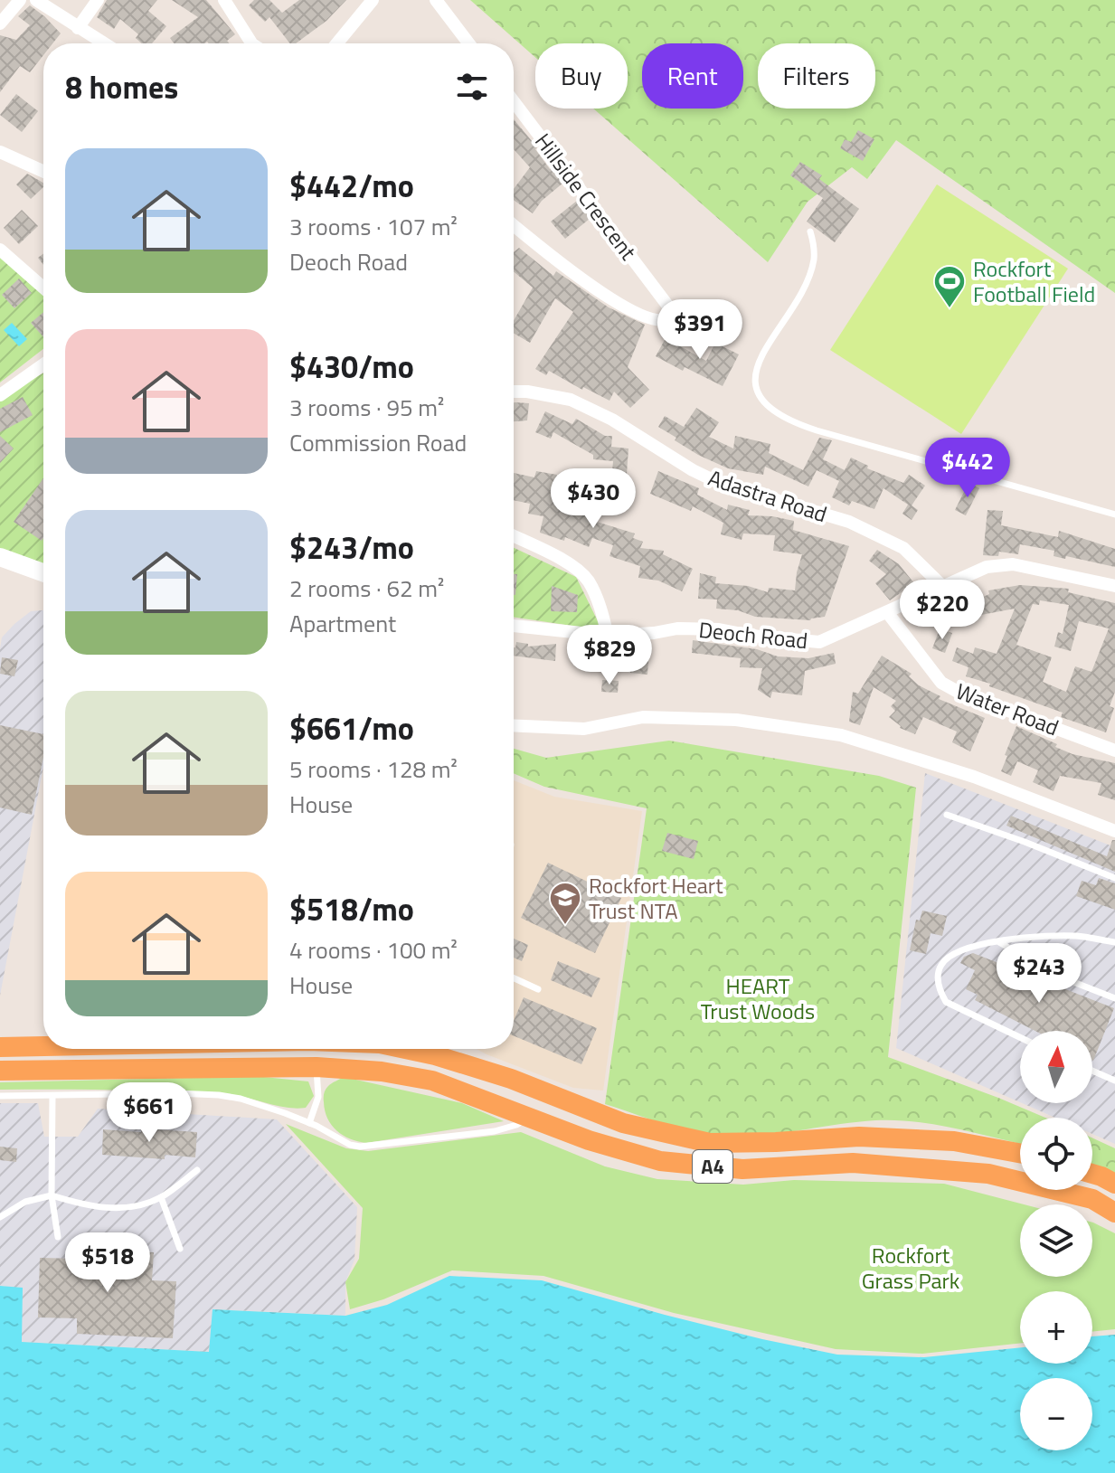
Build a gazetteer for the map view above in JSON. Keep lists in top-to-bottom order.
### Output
{
  "streets": {
    "highway": ["A4"],
    "street": [
      "Hillside Crescent",
      "Adastra Road",
      "Deoch Road",
      "Water Road"
    ]
  },
  "crossings": [
    ["Adastra Road", "Deoch Road"],
    ["Deoch Road", "Water Road"]
  ],
  "parks": ["HEART Trust Woods", "Rockfort Grass Park"],
  "places": {
    "sports": ["Rockfort Football Field"],
    "school or university": ["Rockfort Heart Trust NTA"]
  },
  "north": "top",
  "page": {
    "chip": ["Buy", "Rent", "Filters"],
    "heading": "8 homes",
    "list": [
      {
        "name": "$442/mo",
        "note": "3 rooms · 107 m² · Deoch Road"
      },
      {
        "name": "$430/mo",
        "note": "3 rooms · 95 m² · Commission Road"
      },
      {
        "name": "$243/mo",
        "note": "2 rooms · 62 m² · Apartment"
      },
      {
        "name": "$661/mo",
        "note": "5 rooms · 128 m² · House"
      },
      {
        "name": "$518/mo",
        "note": "4 rooms · 100 m² · House"
      }
    ],
    "price": [
      "$391",
      "$442",
      "$430",
      "$220",
      "$829",
      "$243",
      "$661",
      "$518"
    ],
    "map_buttons": ["+", "−"]
  }
}
